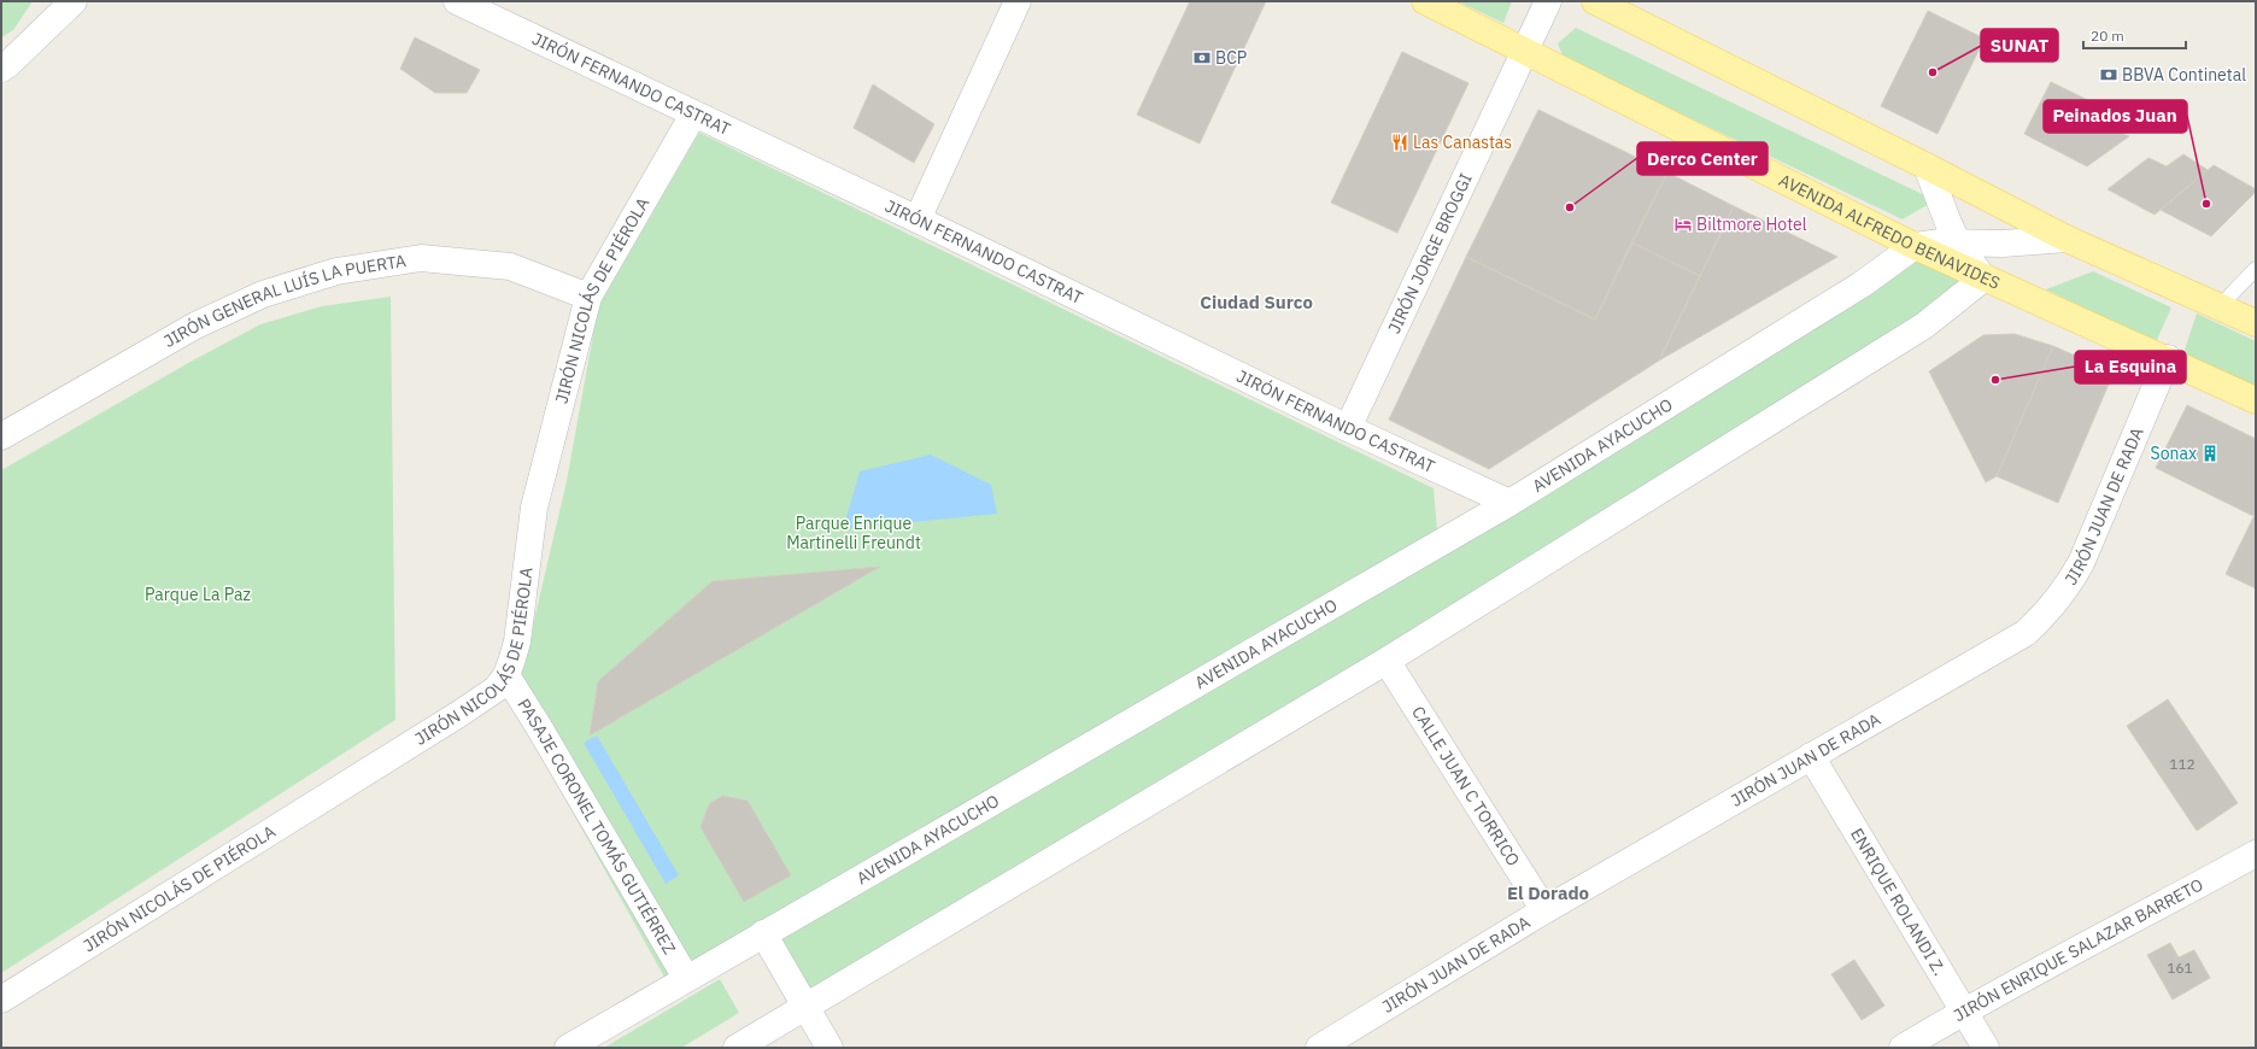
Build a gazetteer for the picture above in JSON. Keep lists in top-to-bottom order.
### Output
{
  "streets": {
    "main road": ["AVENIDA ALFREDO BENAVIDES"],
    "street": [
      "JIRÓN FERNANDO CASTRAT",
      "JIRÓN JORGE BROGGI",
      "JIRÓN NICOLÁS DE PIÉROLA",
      "JIRÓN GENERAL LUÍS LA PUERTA",
      "AVENIDA AYACUCHO",
      "JIRÓN JUAN DE RADA",
      "CALLE JUAN C TORRICO",
      "PASAJE CORONEL TOMÁS GUTIÉRREZ",
      "ENRIQUE ROLANDI Z.",
      "JIRÓN ENRIQUE SALAZAR BARRETO"
    ]
  },
  "crossings": [
    ["JIRÓN FERNANDO CASTRAT", "JIRÓN JORGE BROGGI"],
    ["JIRÓN FERNANDO CASTRAT", "JIRÓN NICOLÁS DE PIÉROLA"],
    ["JIRÓN FERNANDO CASTRAT", "AVENIDA AYACUCHO"],
    ["AVENIDA ALFREDO BENAVIDES", "JIRÓN JORGE BROGGI"],
    ["AVENIDA ALFREDO BENAVIDES", "AVENIDA AYACUCHO"],
    ["AVENIDA ALFREDO BENAVIDES", "JIRÓN JUAN DE RADA"],
    ["JIRÓN NICOLÁS DE PIÉROLA", "JIRÓN GENERAL LUÍS LA PUERTA"],
    ["JIRÓN NICOLÁS DE PIÉROLA", "PASAJE CORONEL TOMÁS GUTIÉRREZ"],
    ["AVENIDA AYACUCHO", "PASAJE CORONEL TOMÁS GUTIÉRREZ"],
    ["JIRÓN JUAN DE RADA", "CALLE JUAN C TORRICO"],
    ["JIRÓN JUAN DE RADA", "ENRIQUE ROLANDI Z."],
    ["ENRIQUE ROLANDI Z.", "JIRÓN ENRIQUE SALAZAR BARRETO"]
  ],
  "districts": ["Ciudad Surco", "El Dorado"],
  "parks": ["Parque Enrique Martinelli Freundt", "Parque La Paz"],
  "places": {
    "bank": ["BCP", "BBVA Continetal"],
    "other": [
      "SUNAT",
      "Peinados Juan",
      "Derco Center",
      "La Esquina"
    ],
    "restaurant": ["Las Canastas"],
    "hotel": ["Biltmore Hotel"],
    "building": ["Sonax"]
  },
  "house_numbers": ["112", "161"],
  "scale_bar": "20 m"
}
